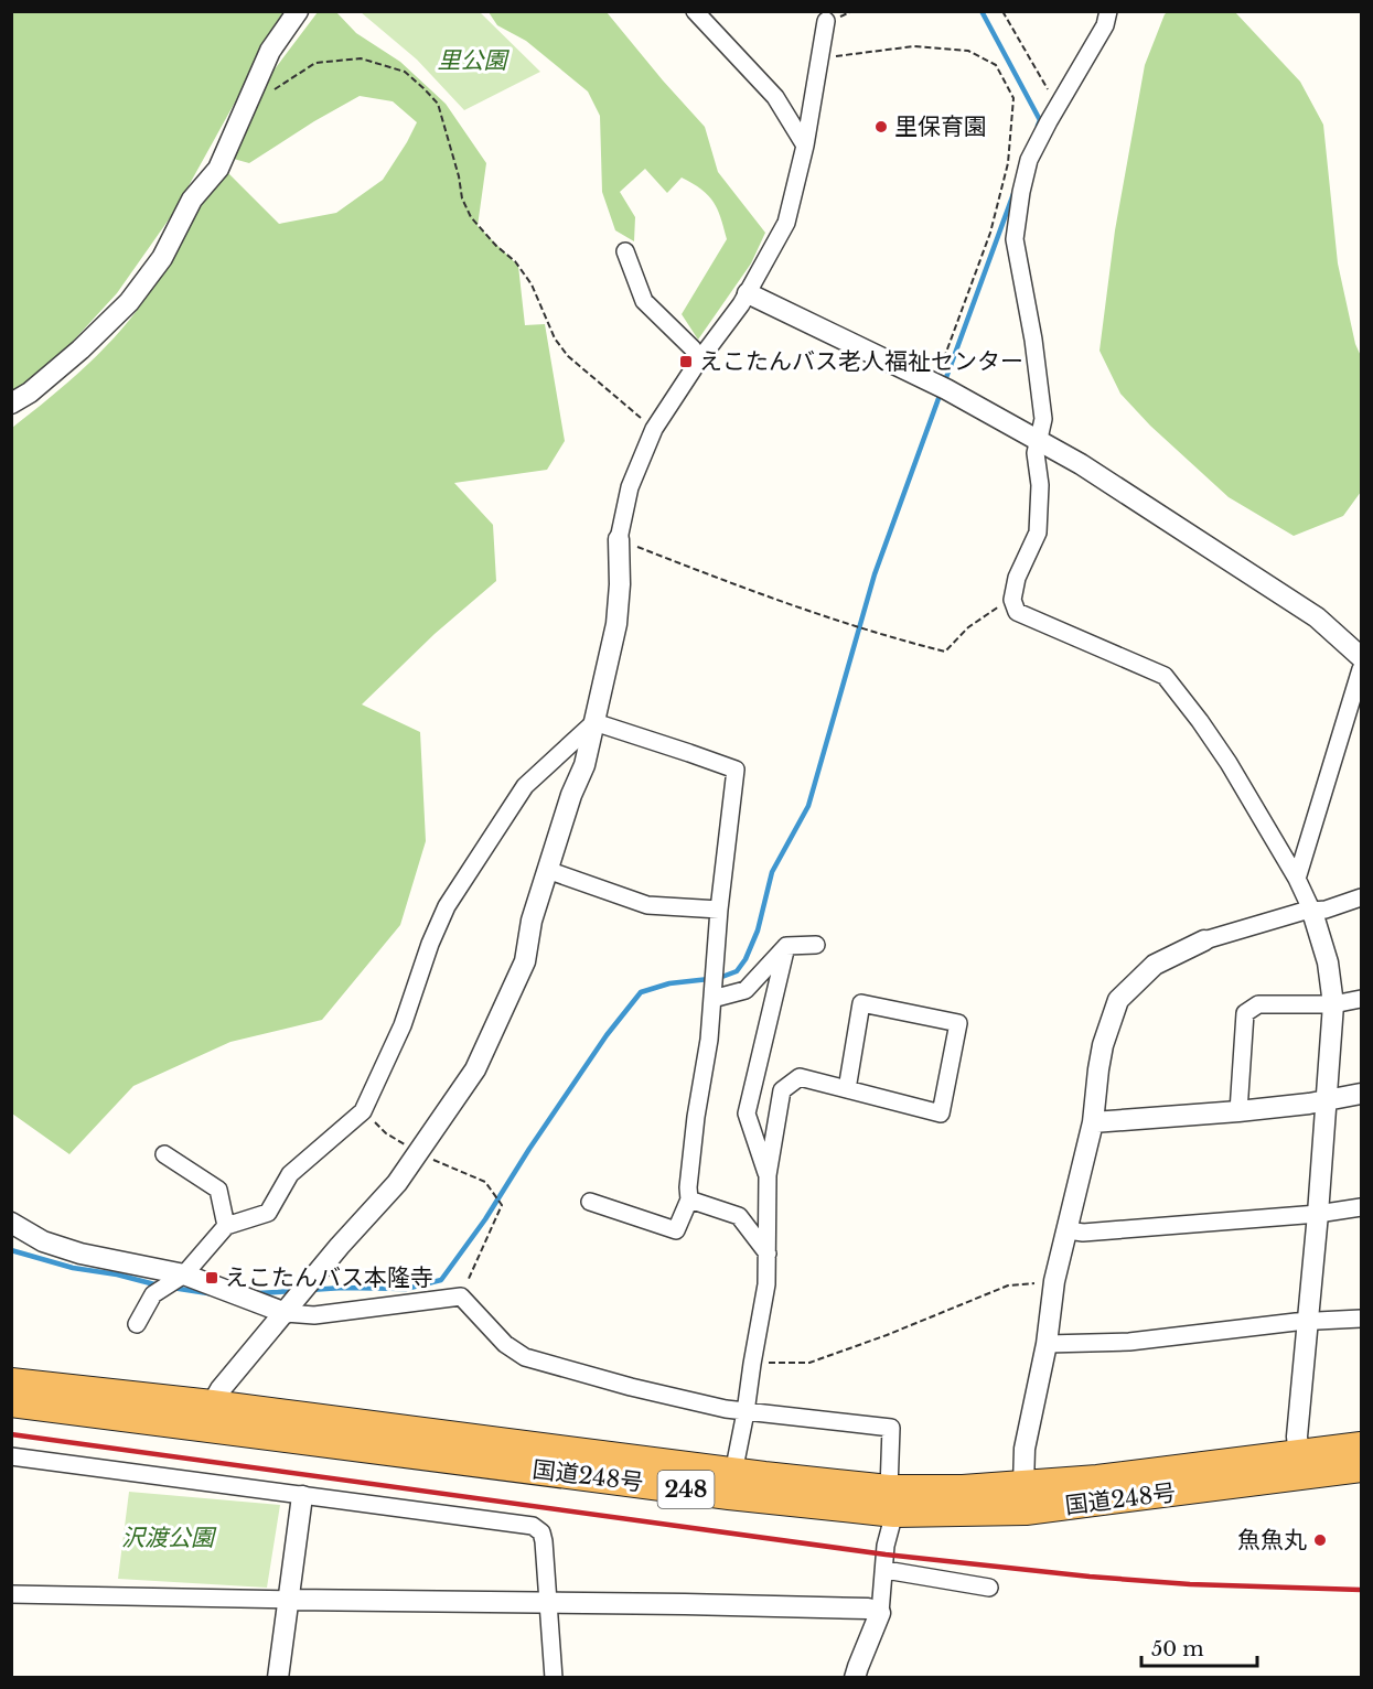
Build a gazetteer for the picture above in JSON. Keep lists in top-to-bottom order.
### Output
{
  "streets": {
    "highway": ["国道248号", "248"]
  },
  "parks": ["里公園", "沢渡公園"],
  "places": {
    "other": ["里保育園", "魚魚丸"],
    "transit": ["えこたんバス老人福祉センター", "えこたんバス本隆寺"]
  },
  "scale_bar": "50 m"
}
